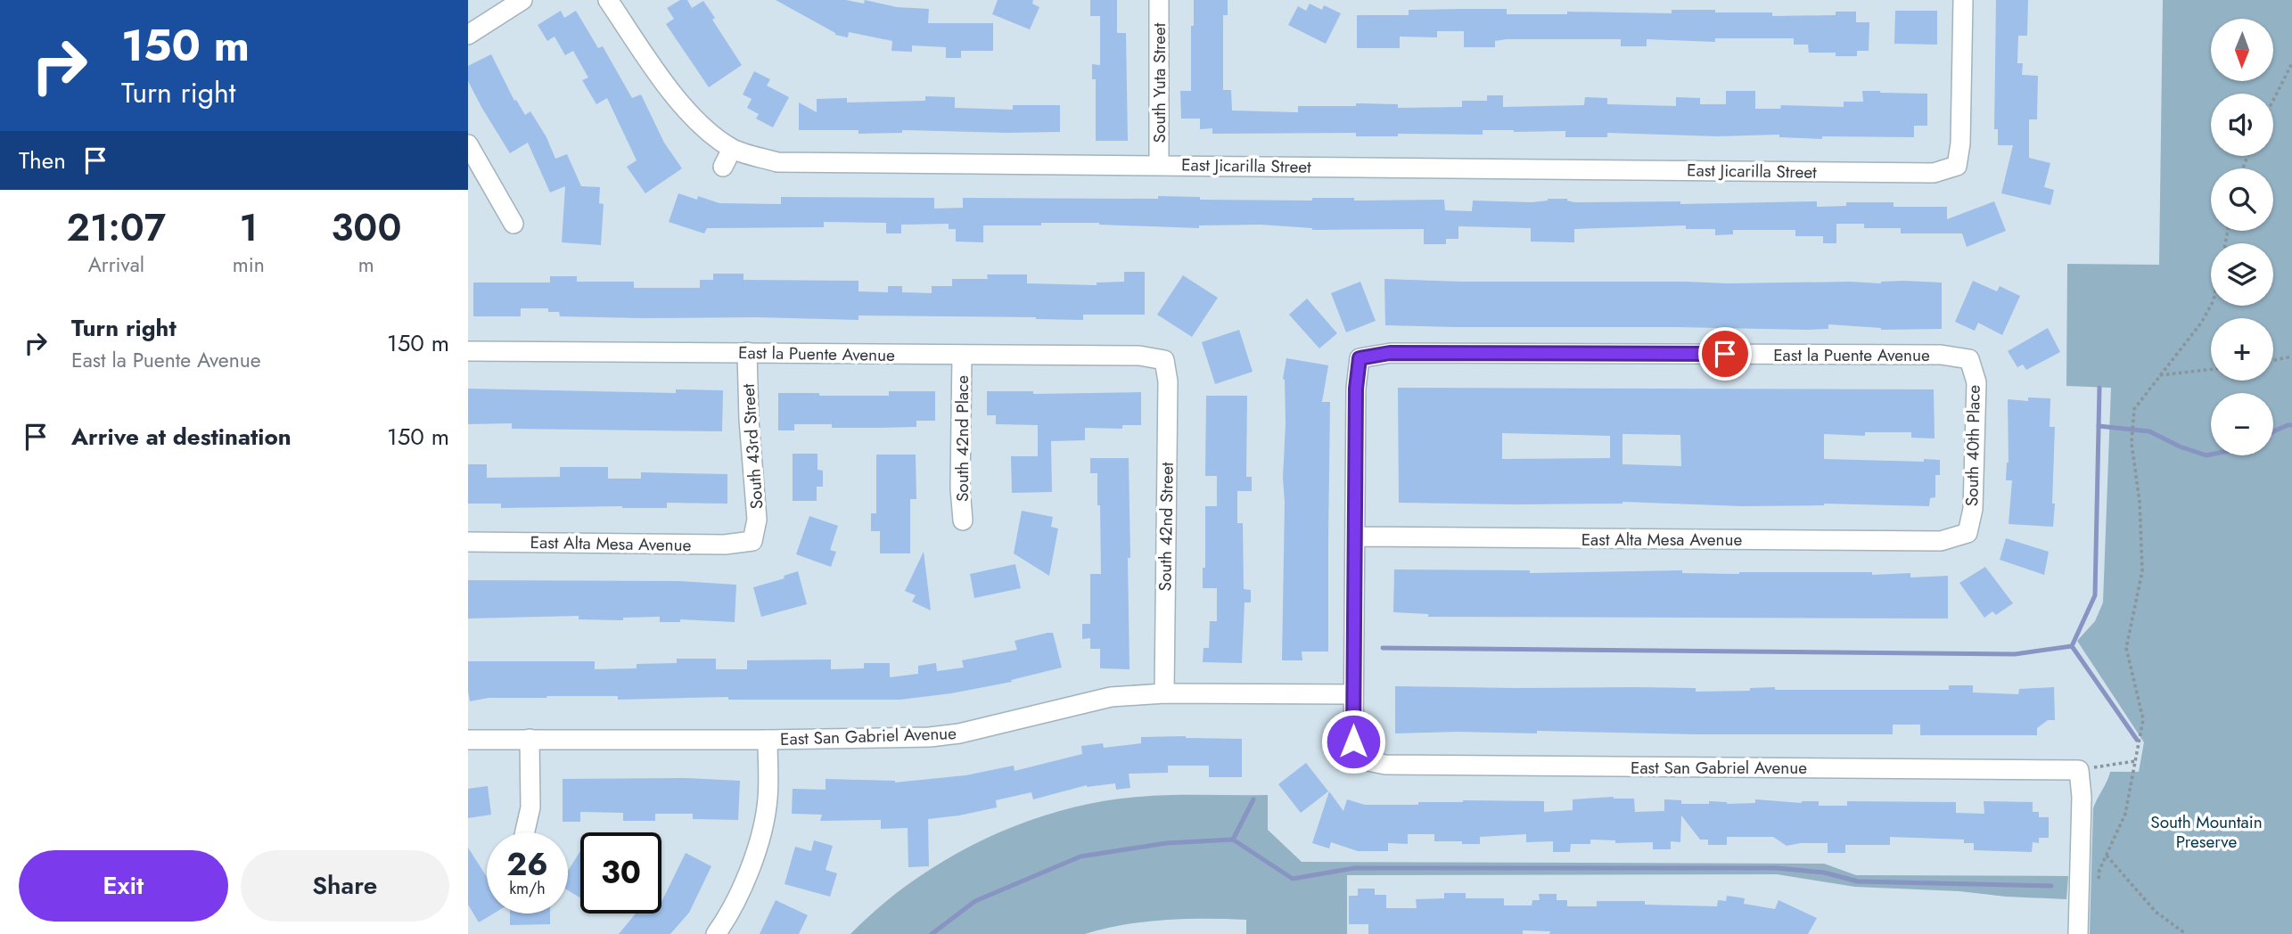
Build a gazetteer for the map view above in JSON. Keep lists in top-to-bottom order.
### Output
{
  "streets": {
    "street": [
      "South Yuta Street",
      "East Jicarilla Street",
      "East la Puente Avenue",
      "South 42nd Place",
      "South 40th Place",
      "South 43rd Street",
      "South 42nd Street",
      "East Alta Mesa Avenue",
      "East San Gabriel Avenue"
    ]
  },
  "crossings": [
    ["South Yuta Street", "East Jicarilla Street"],
    ["East la Puente Avenue", "South 42nd Place"],
    ["East la Puente Avenue", "South 40th Place"],
    ["East la Puente Avenue", "South 43rd Street"],
    ["East la Puente Avenue", "South 42nd Street"],
    ["East la Puente Avenue", "East Alta Mesa Avenue"],
    ["South 40th Place", "East Alta Mesa Avenue"],
    ["South 43rd Street", "East Alta Mesa Avenue"],
    ["South 42nd Street", "East San Gabriel Avenue"]
  ],
  "parks": ["South Mountain Preserve"],
  "north": "bottom",
  "page": {
    "turn": ["150 m", "Turn right"],
    "map_buttons": ["+", "−"],
    "then": "Then",
    "eta": [
      "21:07",
      "Arrival",
      "1",
      "min",
      "300",
      "m"
    ],
    "list": [
      {
        "name": "Turn right",
        "note": "East la Puente Avenue",
        "value": "150 m"
      },
      {
        "name": "Arrive at destination",
        "value": "150 m"
      }
    ],
    "speed": "26 km/h",
    "limit": "30",
    "buttons": ["Exit", "Share"]
  }
}
